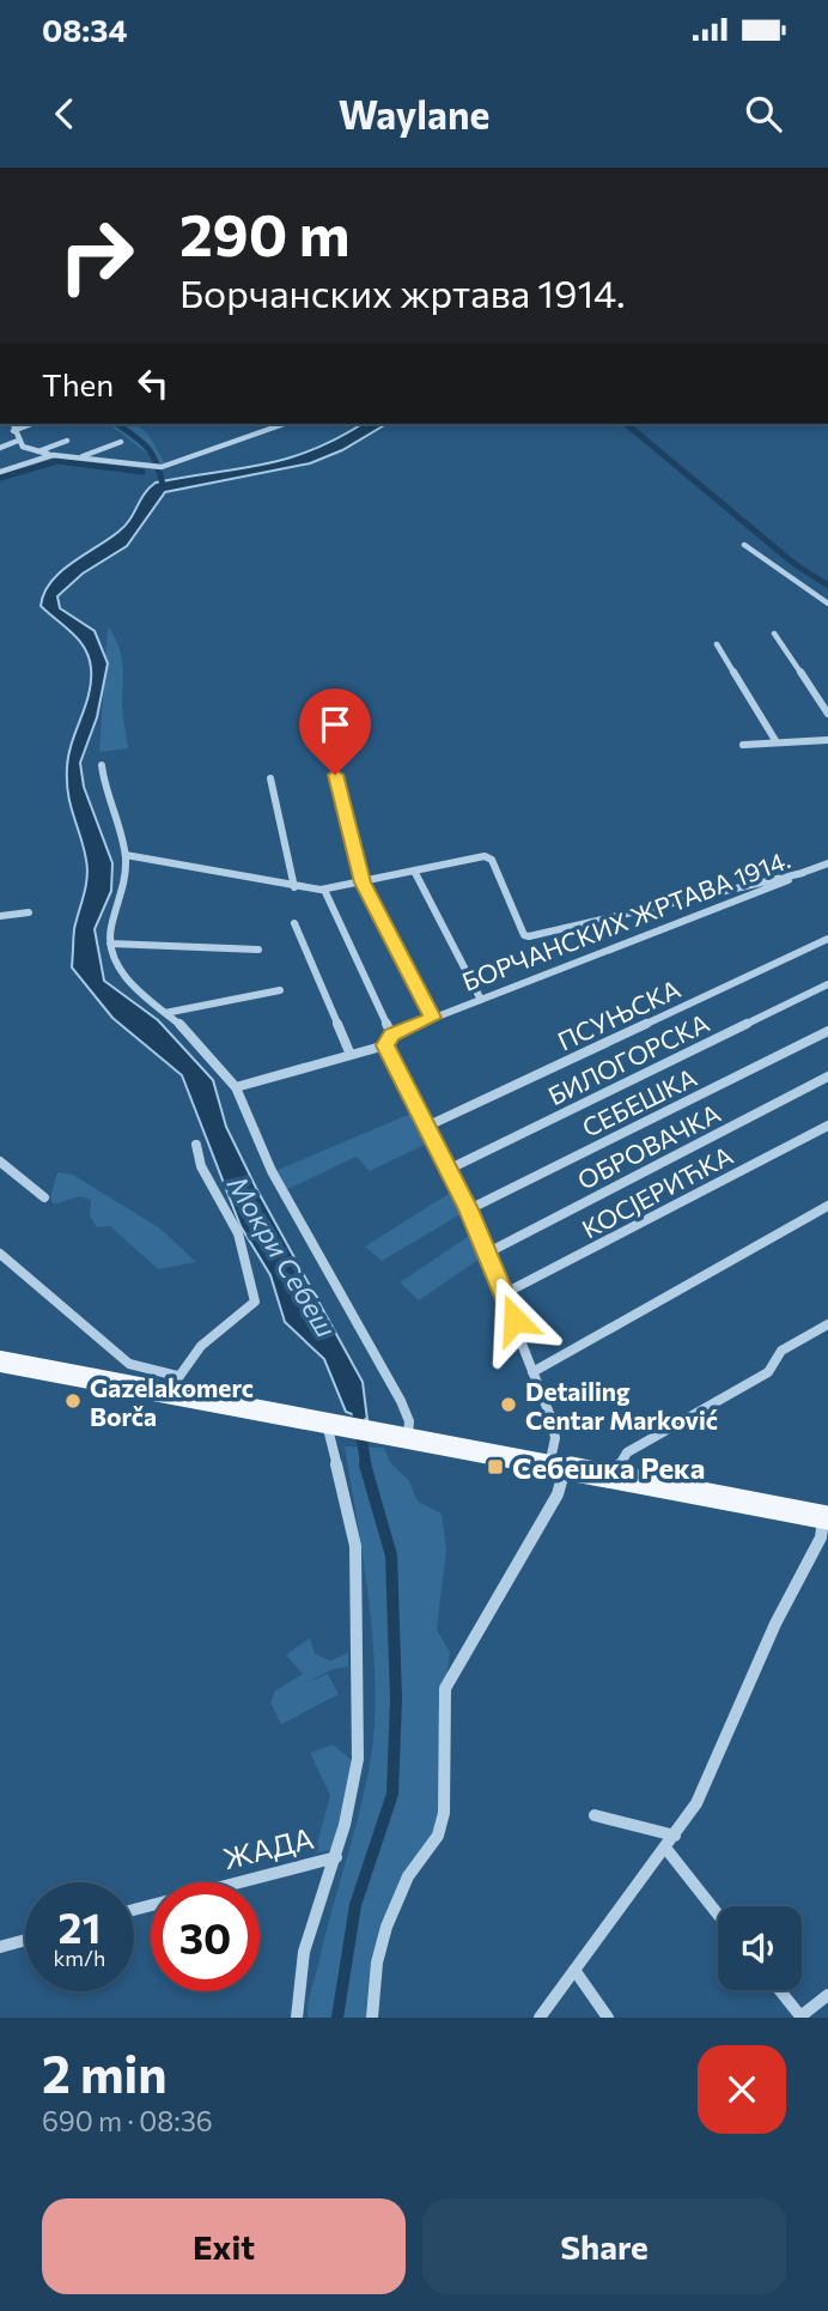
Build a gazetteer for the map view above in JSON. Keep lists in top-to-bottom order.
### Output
{
  "streets": {
    "street": [
      "БОРЧАНСКИХ ЖРТАВА 1914.",
      "ПСУЊСКА",
      "БИЛОГОРСКА",
      "СЕБЕШКА",
      "ОБРОВАЧКА",
      "КОСЈЕРИЋКА",
      "ЖАДА"
    ]
  },
  "water": ["Мокри Себеш"],
  "places": {
    "other": ["Gazelakomerc Borča", "Detailing Centar Marković"],
    "transit": ["Себешка Река"]
  },
  "page": {
    "status": "08:34",
    "header": "Waylane",
    "turn": ["290 m", "Борчанских жртава 1914."],
    "then": "Then",
    "speed": "21 km/h",
    "limit": "30",
    "heading": ["2 min", "690 m · 08:36"],
    "buttons": ["Exit", "Share"]
  }
}
